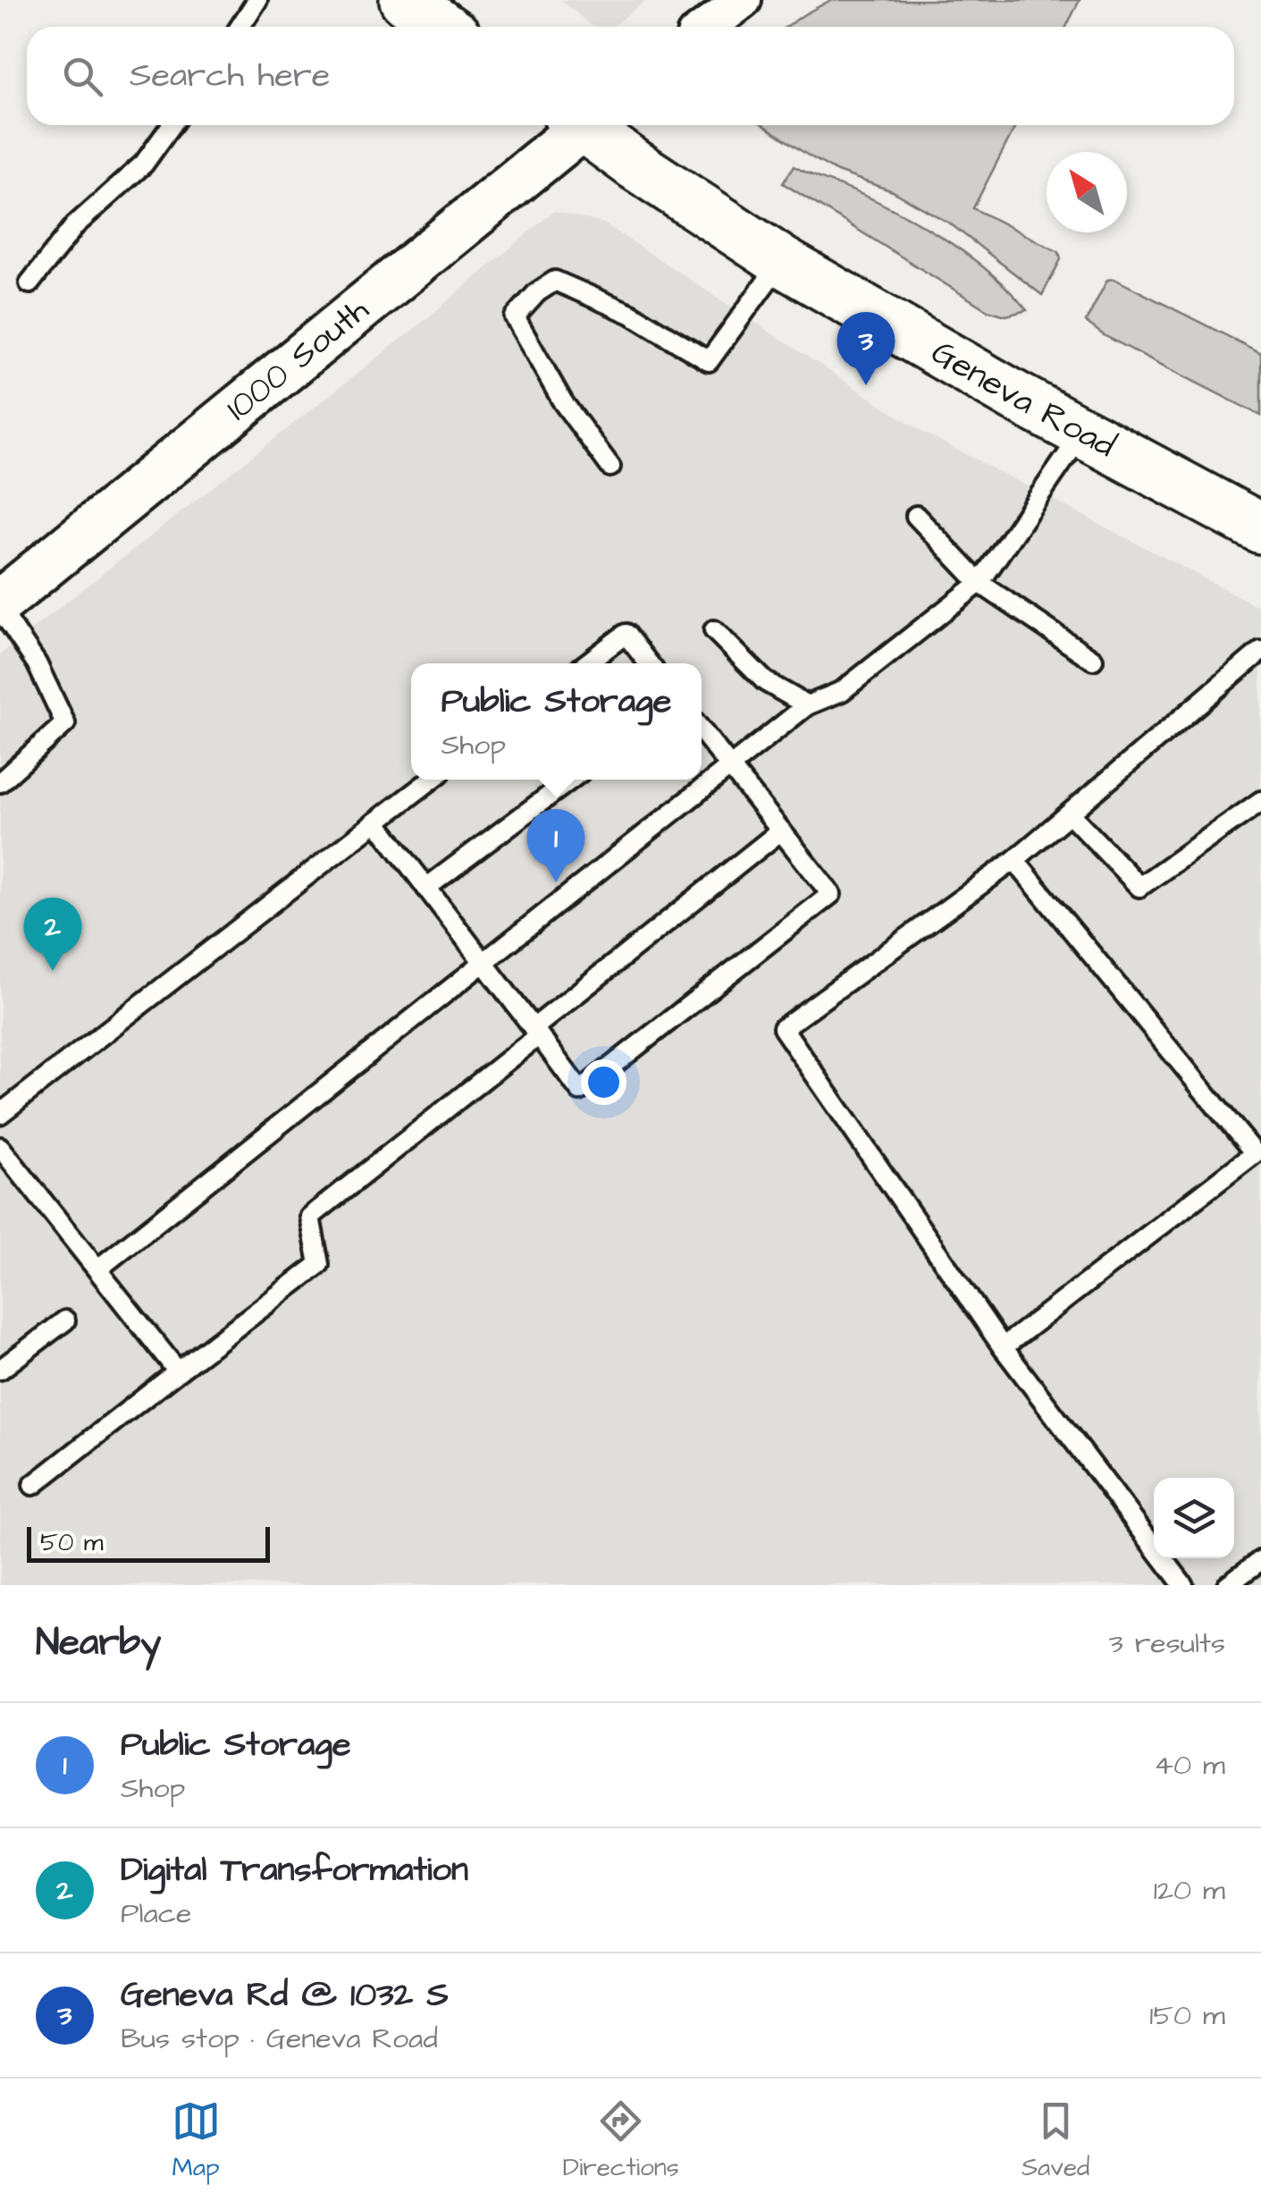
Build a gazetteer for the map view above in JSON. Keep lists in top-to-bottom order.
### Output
{
  "streets": {
    "main road": ["Geneva Road"],
    "street": ["1000 South"]
  },
  "scale_bar": "50 m",
  "north": "top left",
  "page": {
    "search": "Search here",
    "pins": ["3", "1", "2"],
    "popup": ["Public Storage", "Shop"],
    "scale": "50 m",
    "heading": ["Nearby", "3 results"],
    "list": [
      {
        "mark": "1",
        "name": "Public Storage",
        "note": "Shop",
        "value": "40 m"
      },
      {
        "mark": "2",
        "name": "Digital Transformation",
        "note": "Place",
        "value": "120 m"
      },
      {
        "mark": "3",
        "name": "Geneva Rd @ 1032 S",
        "note": "Bus stop · Geneva Road",
        "value": "150 m"
      }
    ],
    "nav": ["Map", "Directions", "Saved"]
  }
}
